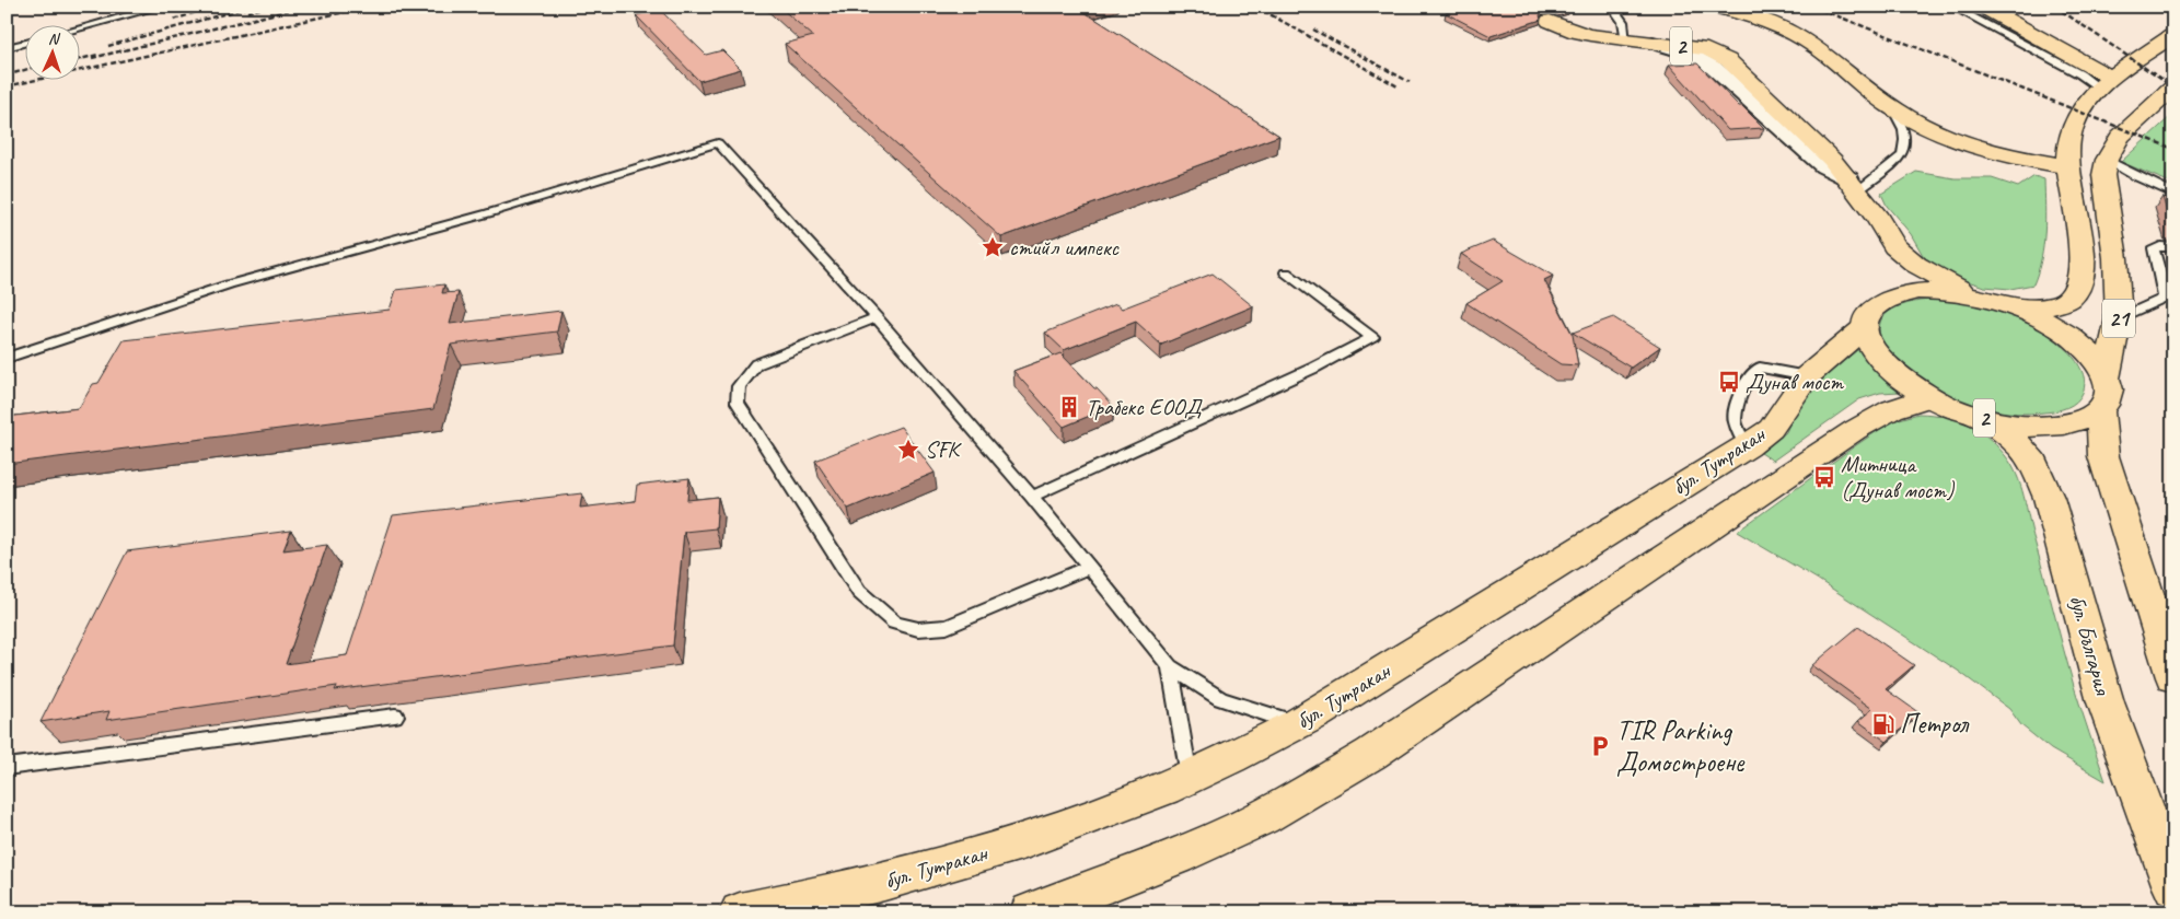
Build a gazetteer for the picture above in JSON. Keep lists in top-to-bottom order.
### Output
{
  "streets": {
    "main road": [
      "2",
      "21",
      "бул. Тутракан",
      "бул. България"
    ]
  },
  "crossings": [
    ["2", "21"],
    ["2", "бул. Тутракан"],
    ["2", "бул. България"]
  ],
  "places": {
    "place": ["стийл импекс", "SFK"],
    "bus stop": ["Дунав мост", "Митница (Дунав мост)"],
    "building": ["Трабекс ЕООД"],
    "fuel station": ["Петрол"],
    "parking": ["TIR Parking Домостроене"]
  },
  "north": "top"
}
